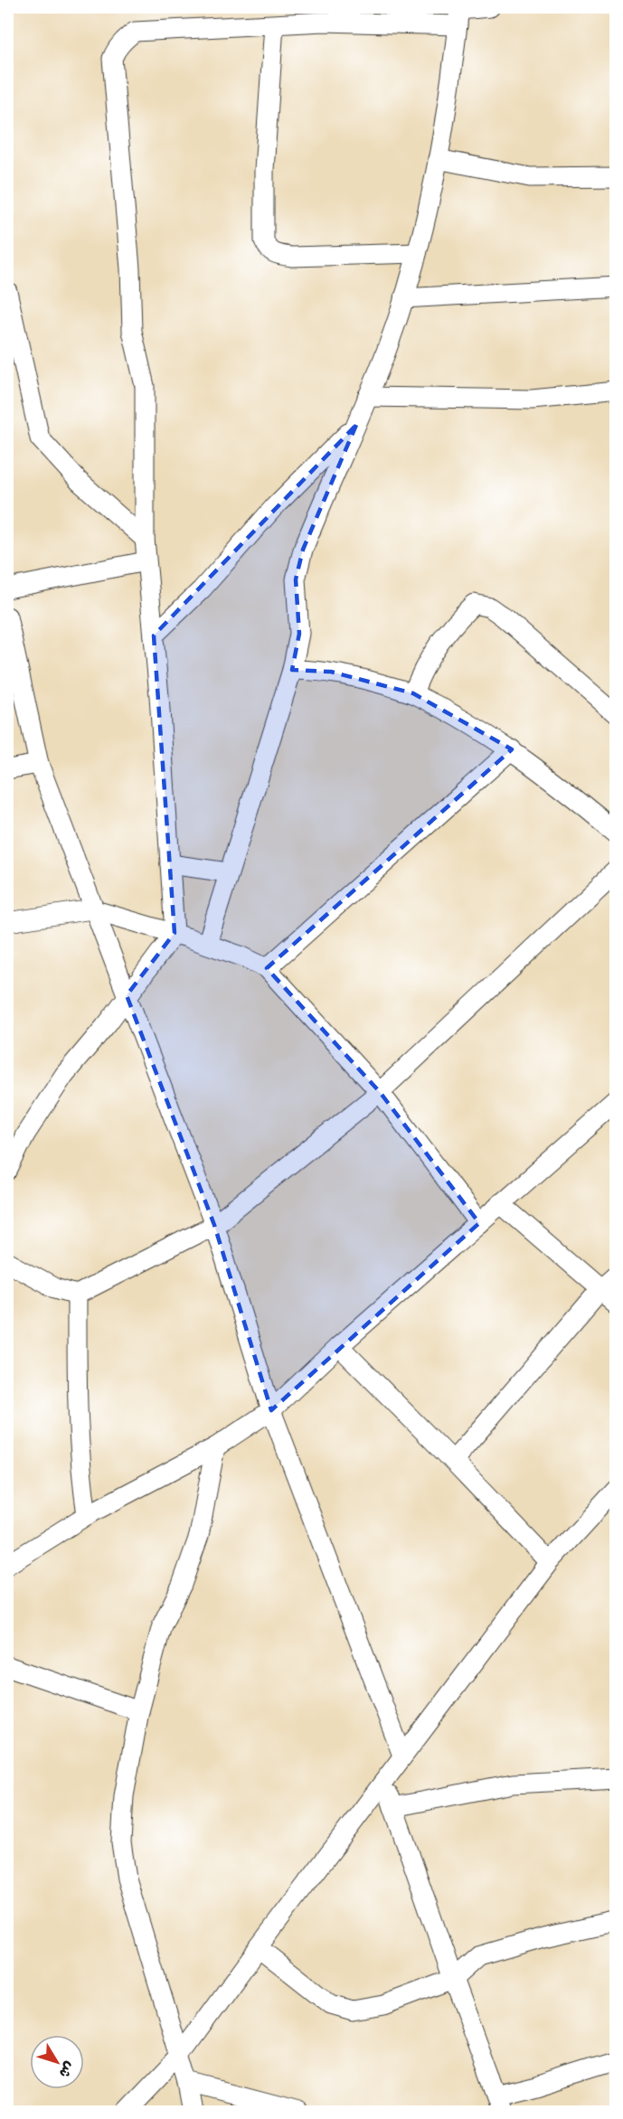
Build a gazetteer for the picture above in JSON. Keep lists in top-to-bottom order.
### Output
{
  "north": "bottom right"
}
